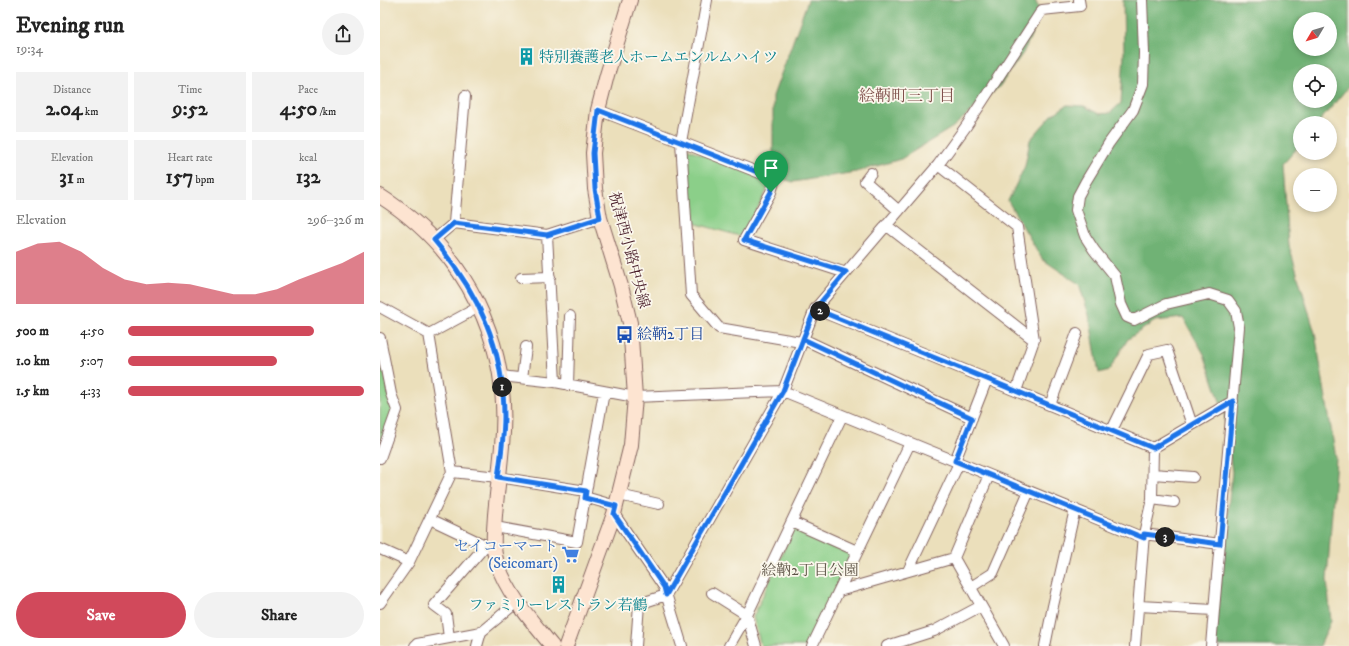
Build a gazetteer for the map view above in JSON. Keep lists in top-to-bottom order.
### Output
{
  "streets": {
    "main road": ["祝津西小路中央線"]
  },
  "districts": ["絵鞆町三丁目"],
  "parks": ["絵靹2丁目公園"],
  "places": {
    "building": ["特別養護老人ホームエンルムハイツ", "ファミリーレストラン若鶴"],
    "bus stop": ["絵鞆2丁目"],
    "supermarket": ["セイコーマート (Seicomart)"]
  },
  "north": "bottom left",
  "page": {
    "heading": ["Evening run", "19:34"],
    "map_buttons": ["+", "−"],
    "stats": [
      ["Distance", "2.04 km"],
      ["Time", "9:52"],
      ["Pace", "4:50 /km"],
      ["Elevation", "31 m"],
      ["Heart rate", "157 bpm"],
      ["kcal", "132"]
    ],
    "chart": ["Elevation", "296–326 m"],
    "pins": ["2", "1", "3"],
    "list": [
      {
        "name": "500 m",
        "note": "4:50"
      },
      {
        "name": "1.0 km",
        "note": "5:07"
      },
      {
        "name": "1.5 km",
        "note": "4:33"
      }
    ],
    "buttons": ["Save", "Share"]
  }
}
